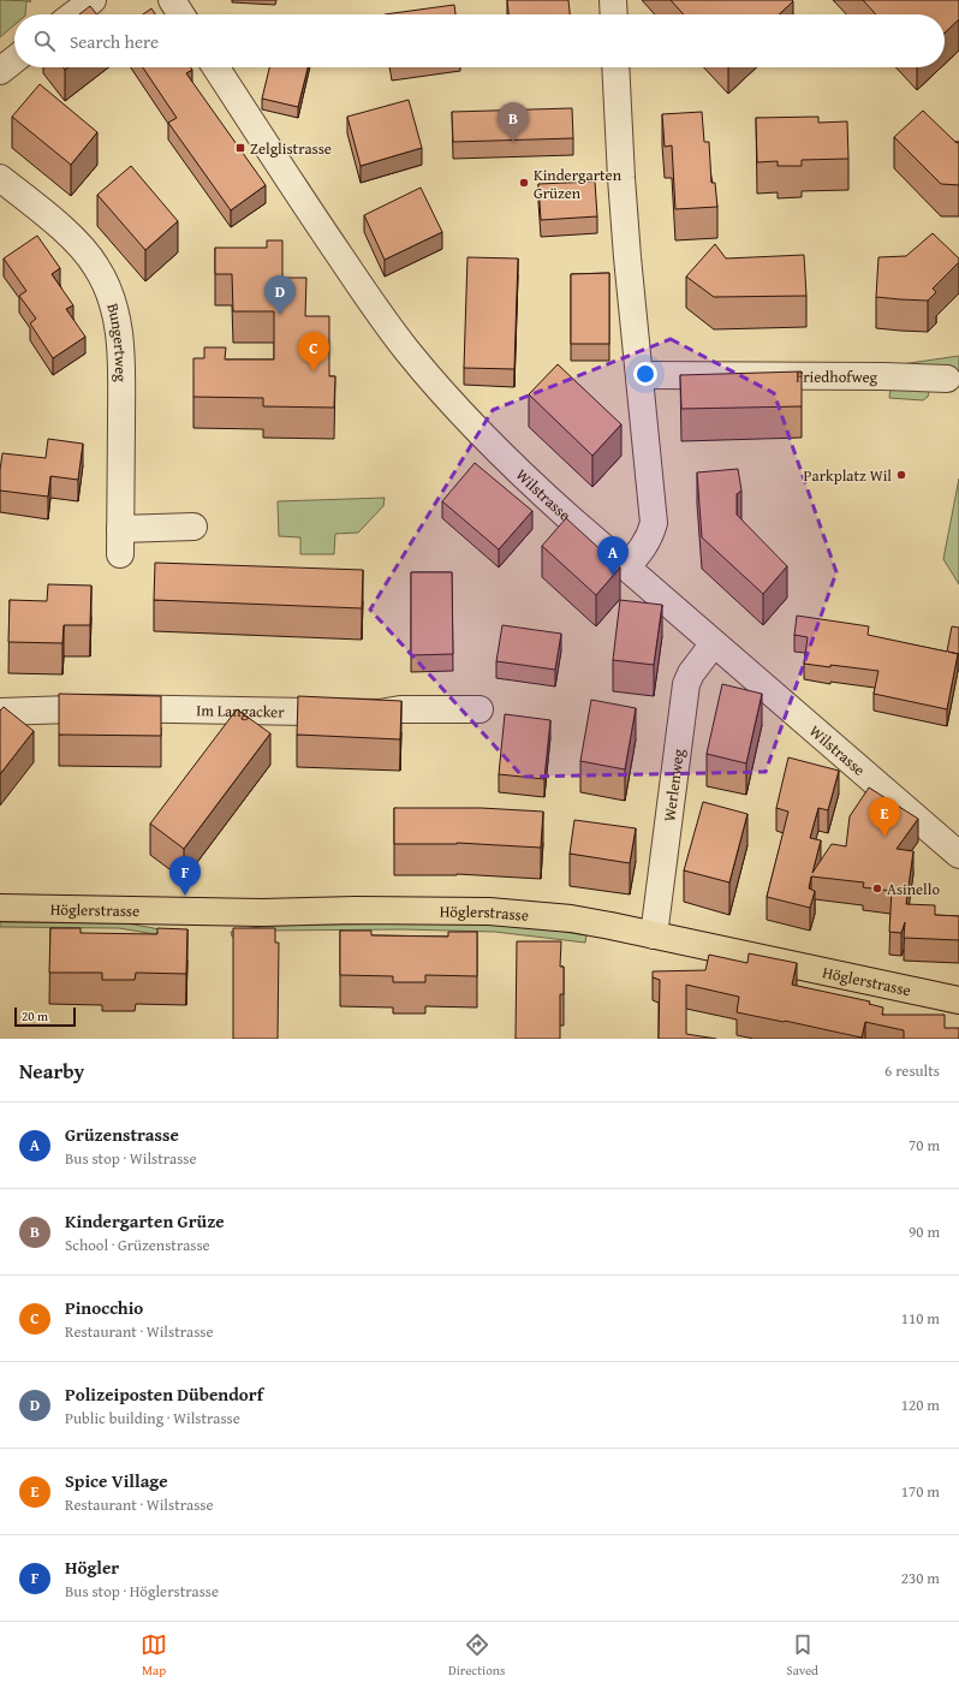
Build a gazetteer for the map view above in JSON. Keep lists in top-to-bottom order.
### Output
{
  "streets": {
    "main road": ["Höglerstrasse"],
    "street": [
      "Bungertweg",
      "Friedhofweg",
      "Wilstrasse",
      "Im Langacker",
      "Werlenweg"
    ]
  },
  "crossings": [
    ["Wilstrasse", "Werlenweg"],
    ["Werlenweg", "Höglerstrasse"]
  ],
  "places": {
    "transit": ["Zelglistrasse"],
    "other": ["Kindergarten Grüzen", "Parkplatz Wil", "Asinello"]
  },
  "scale_bar": "20 m",
  "page": {
    "search": "Search here",
    "pins": [
      "B",
      "D",
      "C",
      "A",
      "E",
      "F"
    ],
    "scale": "20 m",
    "heading": ["Nearby", "6 results"],
    "list": [
      {
        "mark": "A",
        "name": "Grüzenstrasse",
        "note": "Bus stop · Wilstrasse",
        "value": "70 m"
      },
      {
        "mark": "B",
        "name": "Kindergarten Grüze",
        "note": "School · Grüzenstrasse",
        "value": "90 m"
      },
      {
        "mark": "C",
        "name": "Pinocchio",
        "note": "Restaurant · Wilstrasse",
        "value": "110 m"
      },
      {
        "mark": "D",
        "name": "Polizeiposten Dübendorf",
        "note": "Public building · Wilstrasse",
        "value": "120 m"
      },
      {
        "mark": "E",
        "name": "Spice Village",
        "note": "Restaurant · Wilstrasse",
        "value": "170 m"
      },
      {
        "mark": "F",
        "name": "Högler",
        "note": "Bus stop · Höglerstrasse",
        "value": "230 m"
      }
    ],
    "nav": ["Map", "Directions", "Saved"]
  }
}
